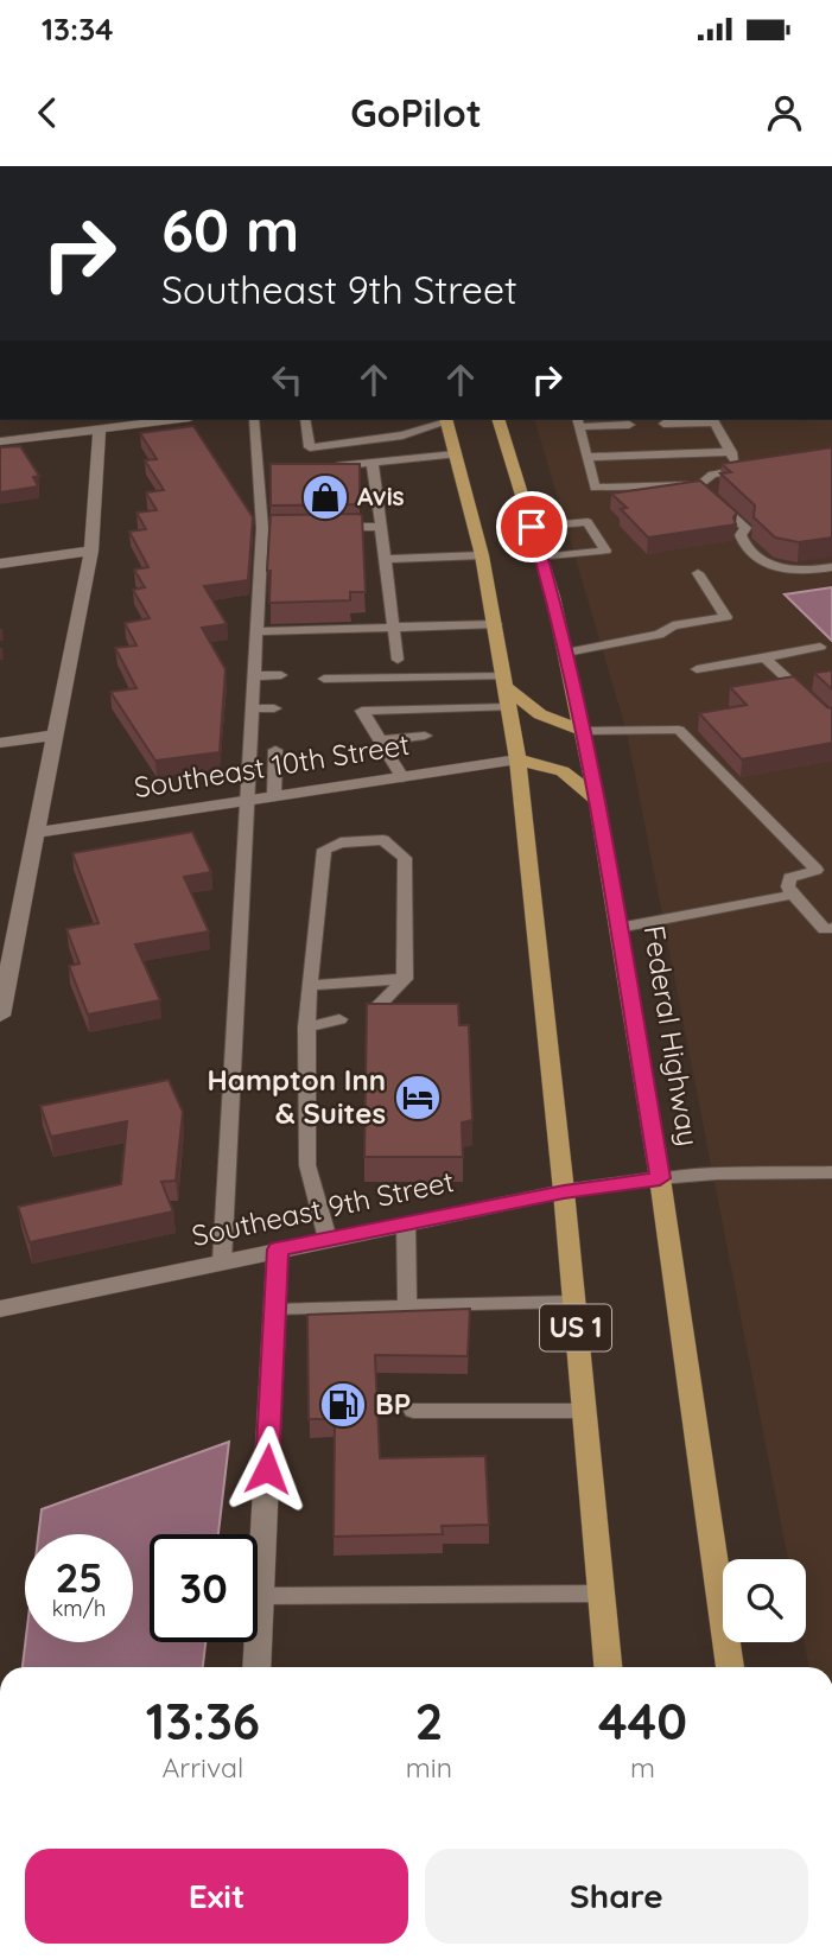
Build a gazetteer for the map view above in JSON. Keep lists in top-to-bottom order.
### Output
{
  "streets": {
    "main road": ["Federal Highway", "US 1"],
    "street": ["Southeast 10th Street", "Southeast 9th Street"]
  },
  "crossings": [
    ["Southeast 10th Street", "US 1"],
    ["Federal Highway", "Southeast 9th Street"],
    ["Southeast 9th Street", "US 1"]
  ],
  "places": {
    "shop": ["Avis"],
    "hotel": ["Hampton Inn & Suites"],
    "fuel station": ["BP"]
  },
  "page": {
    "status": "13:34",
    "header": "GoPilot",
    "turn": ["60 m", "Southeast 9th Street"],
    "speed": "25 km/h",
    "limit": "30",
    "eta": [
      "13:36",
      "Arrival",
      "2",
      "min",
      "440",
      "m"
    ],
    "buttons": ["Exit", "Share"]
  }
}
